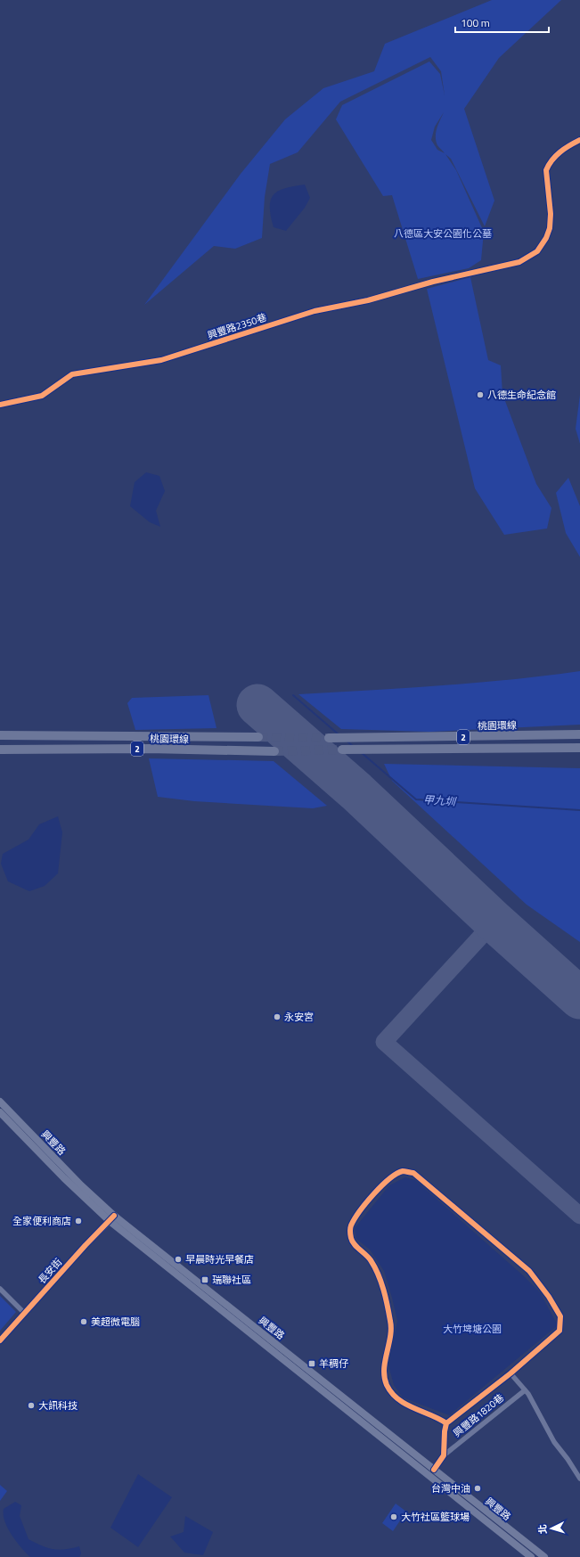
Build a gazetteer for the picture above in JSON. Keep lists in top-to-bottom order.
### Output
{
  "streets": {
    "highway": ["桃園環線", "2"],
    "main road": ["興豐路"],
    "street": ["興豐路2350巷", "長安街", "興豐路1820巷"]
  },
  "crossings": [
    ["興豐路", "長安街"],
    ["興豐路", "興豐路1820巷"]
  ],
  "water": ["甲九圳"],
  "parks": ["八德區大安公園化公墓", "大竹埤塘公園"],
  "places": {
    "other": [
      "八德生命紀念館",
      "永安宮",
      "全家便利商店",
      "早晨時光早餐店",
      "美超微電腦",
      "大訊科技",
      "台灣中油",
      "大竹社區籃球場"
    ],
    "transit": ["瑞聯社區", "羊稠仔"]
  },
  "scale_bar": "100 m",
  "north": "left"
}
